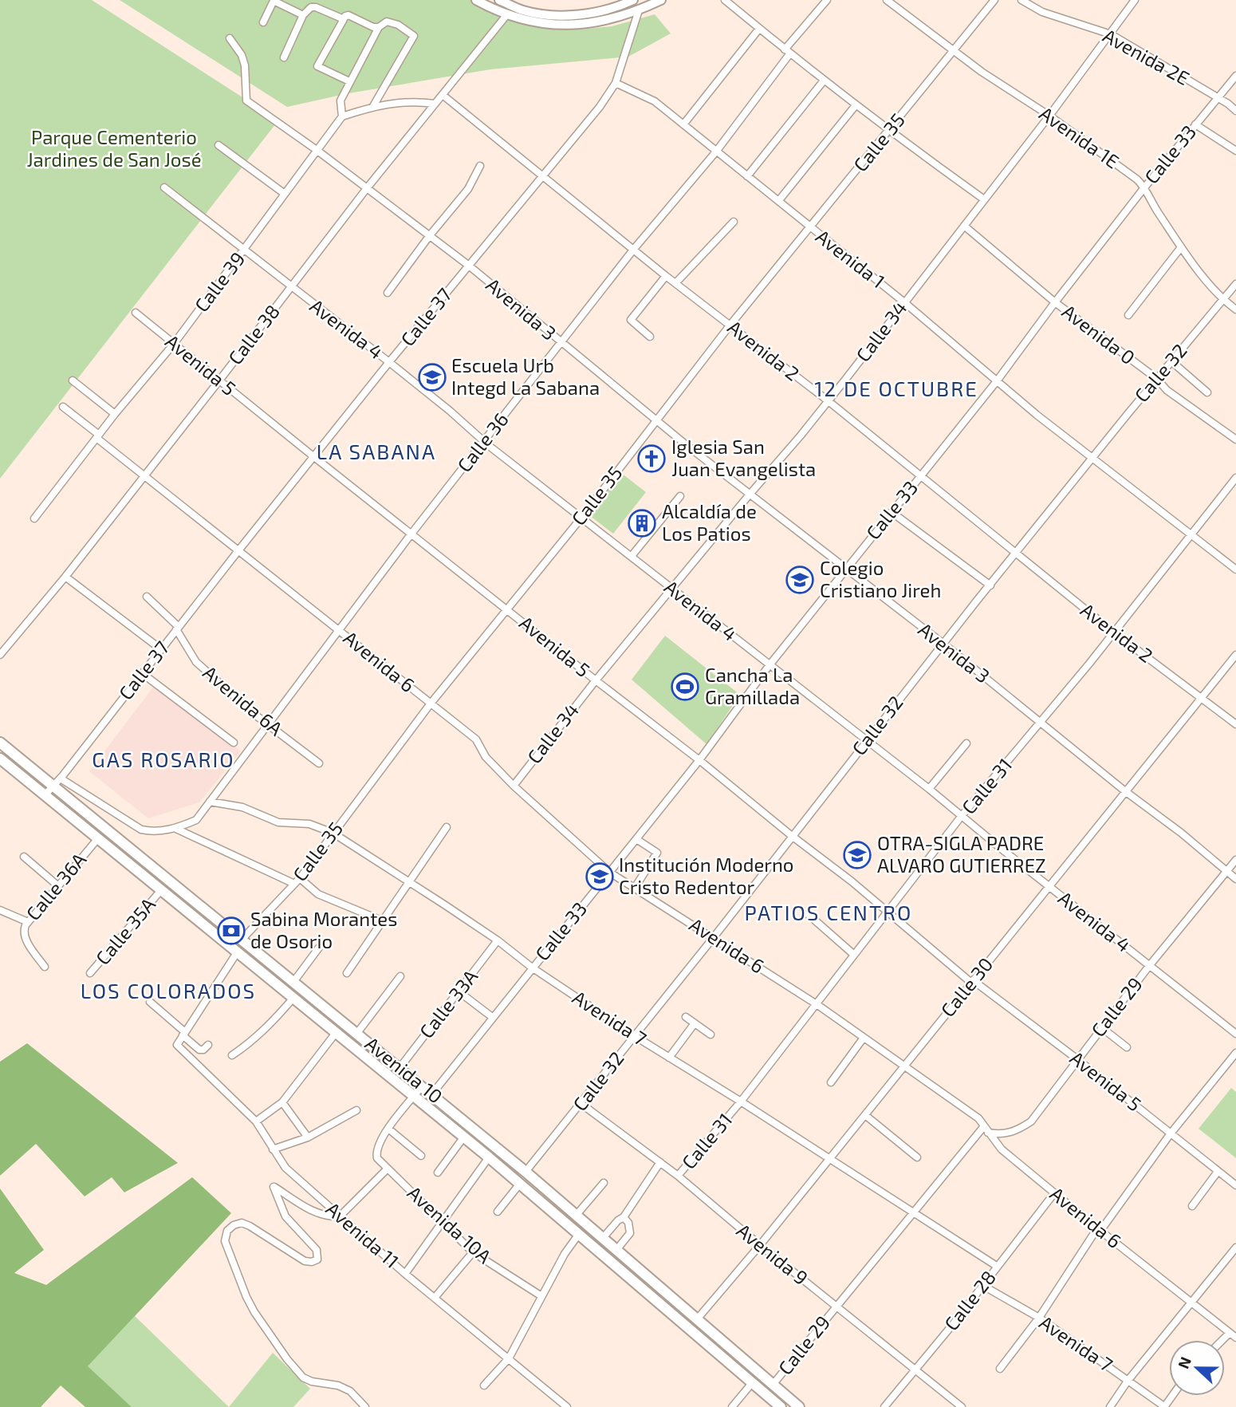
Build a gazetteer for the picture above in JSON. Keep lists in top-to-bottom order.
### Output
{
  "streets": {
    "main road": ["Avenida 10"],
    "street": [
      "Avenida 2E",
      "Avenida 1E",
      "Calle 35",
      "Calle 33",
      "Avenida 1",
      "Calle 39",
      "Avenida 3",
      "Calle 37",
      "Avenida 4",
      "Calle 34",
      "Calle 38",
      "Avenida 0",
      "Avenida 2",
      "Avenida 5",
      "Calle 32",
      "Calle 36",
      "Avenida 6",
      "Avenida 6A",
      "Calle 31",
      "Calle 36A",
      "Calle 35A",
      "Calle 30",
      "Calle 33A",
      "Calle 29",
      "Avenida 7",
      "Avenida 10A",
      "Avenida 11",
      "Avenida 9",
      "Calle 28"
    ]
  },
  "crossings": [
    ["Avenida 2E", "Calle 33"],
    ["Avenida 2E", "Calle 34"],
    ["Avenida 1E", "Calle 35"],
    ["Avenida 1E", "Calle 33"],
    ["Avenida 1E", "Calle 34"],
    ["Avenida 1E", "Calle 32"],
    ["Calle 35", "Avenida 1"],
    ["Calle 35", "Avenida 3"],
    ["Calle 35", "Avenida 4"],
    ["Calle 35", "Avenida 2"],
    ["Calle 35", "Avenida 5"],
    ["Calle 35", "Avenida 6"],
    ["Calle 35", "Avenida 7"],
    ["Calle 35", "Avenida 10"],
    ["Calle 33", "Avenida 1"],
    ["Calle 33", "Avenida 3"],
    ["Calle 33", "Avenida 4"],
    ["Calle 33", "Avenida 0"],
    ["Calle 33", "Avenida 2"],
    ["Calle 33", "Avenida 5"],
    ["Calle 33", "Avenida 6"],
    ["Calle 33", "Avenida 7"],
    ["Calle 33", "Avenida 10"],
    ["Avenida 1", "Calle 37"],
    ["Avenida 1", "Calle 34"],
    ["Avenida 1", "Calle 32"],
    ["Avenida 1", "Calle 36"],
    ["Avenida 1", "Calle 31"],
    ["Calle 39", "Avenida 3"],
    ["Calle 39", "Avenida 4"],
    ["Calle 39", "Avenida 5"],
    ["Calle 39", "Avenida 6"],
    ["Avenida 3", "Calle 37"],
    ["Avenida 3", "Calle 34"],
    ["Avenida 3", "Calle 38"],
    ["Avenida 3", "Calle 32"],
    ["Avenida 3", "Calle 36"],
    ["Avenida 3", "Calle 31"],
    ["Avenida 3", "Calle 30"],
    ["Avenida 3", "Calle 29"],
    ["Calle 37", "Avenida 4"],
    ["Calle 37", "Avenida 2"],
    ["Calle 37", "Avenida 5"],
    ["Calle 37", "Avenida 6"],
    ["Calle 37", "Avenida 6A"],
    ["Calle 37", "Avenida 10"],
    ["Avenida 4", "Calle 34"],
    ["Avenida 4", "Calle 38"],
    ["Avenida 4", "Calle 32"],
    ["Avenida 4", "Calle 36"],
    ["Avenida 4", "Calle 31"],
    ["Avenida 4", "Calle 30"],
    ["Avenida 4", "Calle 29"],
    ["Calle 34", "Avenida 0"],
    ["Calle 34", "Avenida 2"],
    ["Calle 34", "Avenida 5"],
    ["Calle 34", "Avenida 6"],
    ["Calle 38", "Avenida 2"],
    ["Calle 38", "Avenida 5"],
    ["Calle 38", "Avenida 6"],
    ["Avenida 0", "Calle 32"],
    ["Avenida 2", "Calle 32"],
    ["Avenida 2", "Calle 36"],
    ["Avenida 2", "Calle 31"],
    ["Avenida 2", "Calle 30"],
    ["Avenida 5", "Calle 32"],
    ["Avenida 5", "Calle 36"],
    ["Avenida 5", "Calle 31"],
    ["Avenida 5", "Calle 30"],
    ["Avenida 5", "Calle 29"],
    ["Calle 32", "Avenida 6"],
    ["Calle 32", "Avenida 7"],
    ["Calle 32", "Avenida 10"],
    ["Calle 32", "Avenida 9"],
    ["Calle 36", "Avenida 6"],
    ["Calle 36", "Avenida 6A"],
    ["Calle 36", "Avenida 7"],
    ["Avenida 6", "Calle 31"],
    ["Avenida 6", "Calle 30"],
    ["Avenida 6", "Calle 29"],
    ["Avenida 6", "Calle 28"],
    ["Calle 31", "Avenida 7"],
    ["Calle 31", "Avenida 10"],
    ["Calle 31", "Avenida 9"],
    ["Calle 36A", "Avenida 10"],
    ["Calle 35A", "Avenida 10"],
    ["Calle 30", "Avenida 7"],
    ["Calle 30", "Avenida 10"],
    ["Calle 30", "Avenida 9"],
    ["Calle 33A", "Avenida 7"],
    ["Calle 33A", "Avenida 10"],
    ["Calle 29", "Avenida 7"],
    ["Calle 29", "Avenida 10"],
    ["Calle 29", "Avenida 9"],
    ["Avenida 7", "Calle 28"],
    ["Avenida 9", "Calle 28"]
  ],
  "districts": [
    "12 DE OCTUBRE",
    "LA SABANA",
    "GAS ROSARIO",
    "PATIOS CENTRO",
    "LOS COLORADOS"
  ],
  "parks": ["Parque Cementerio Jardines de San José"],
  "places": {
    "school or university": [
      "Escuela Urb Integd La Sabana",
      "Colegio Cristiano Jireh",
      "OTRA-SIGLA PADRE ALVARO GUTIERREZ",
      "Institución Moderno Cristo Redentor"
    ],
    "church": ["Iglesia San Juan Evangelista"],
    "building": ["Alcaldía de Los Patios"],
    "sports": ["Cancha La Gramillada"],
    "bank": ["Sabina Morantes de Osorio"]
  },
  "north": "left"
}
